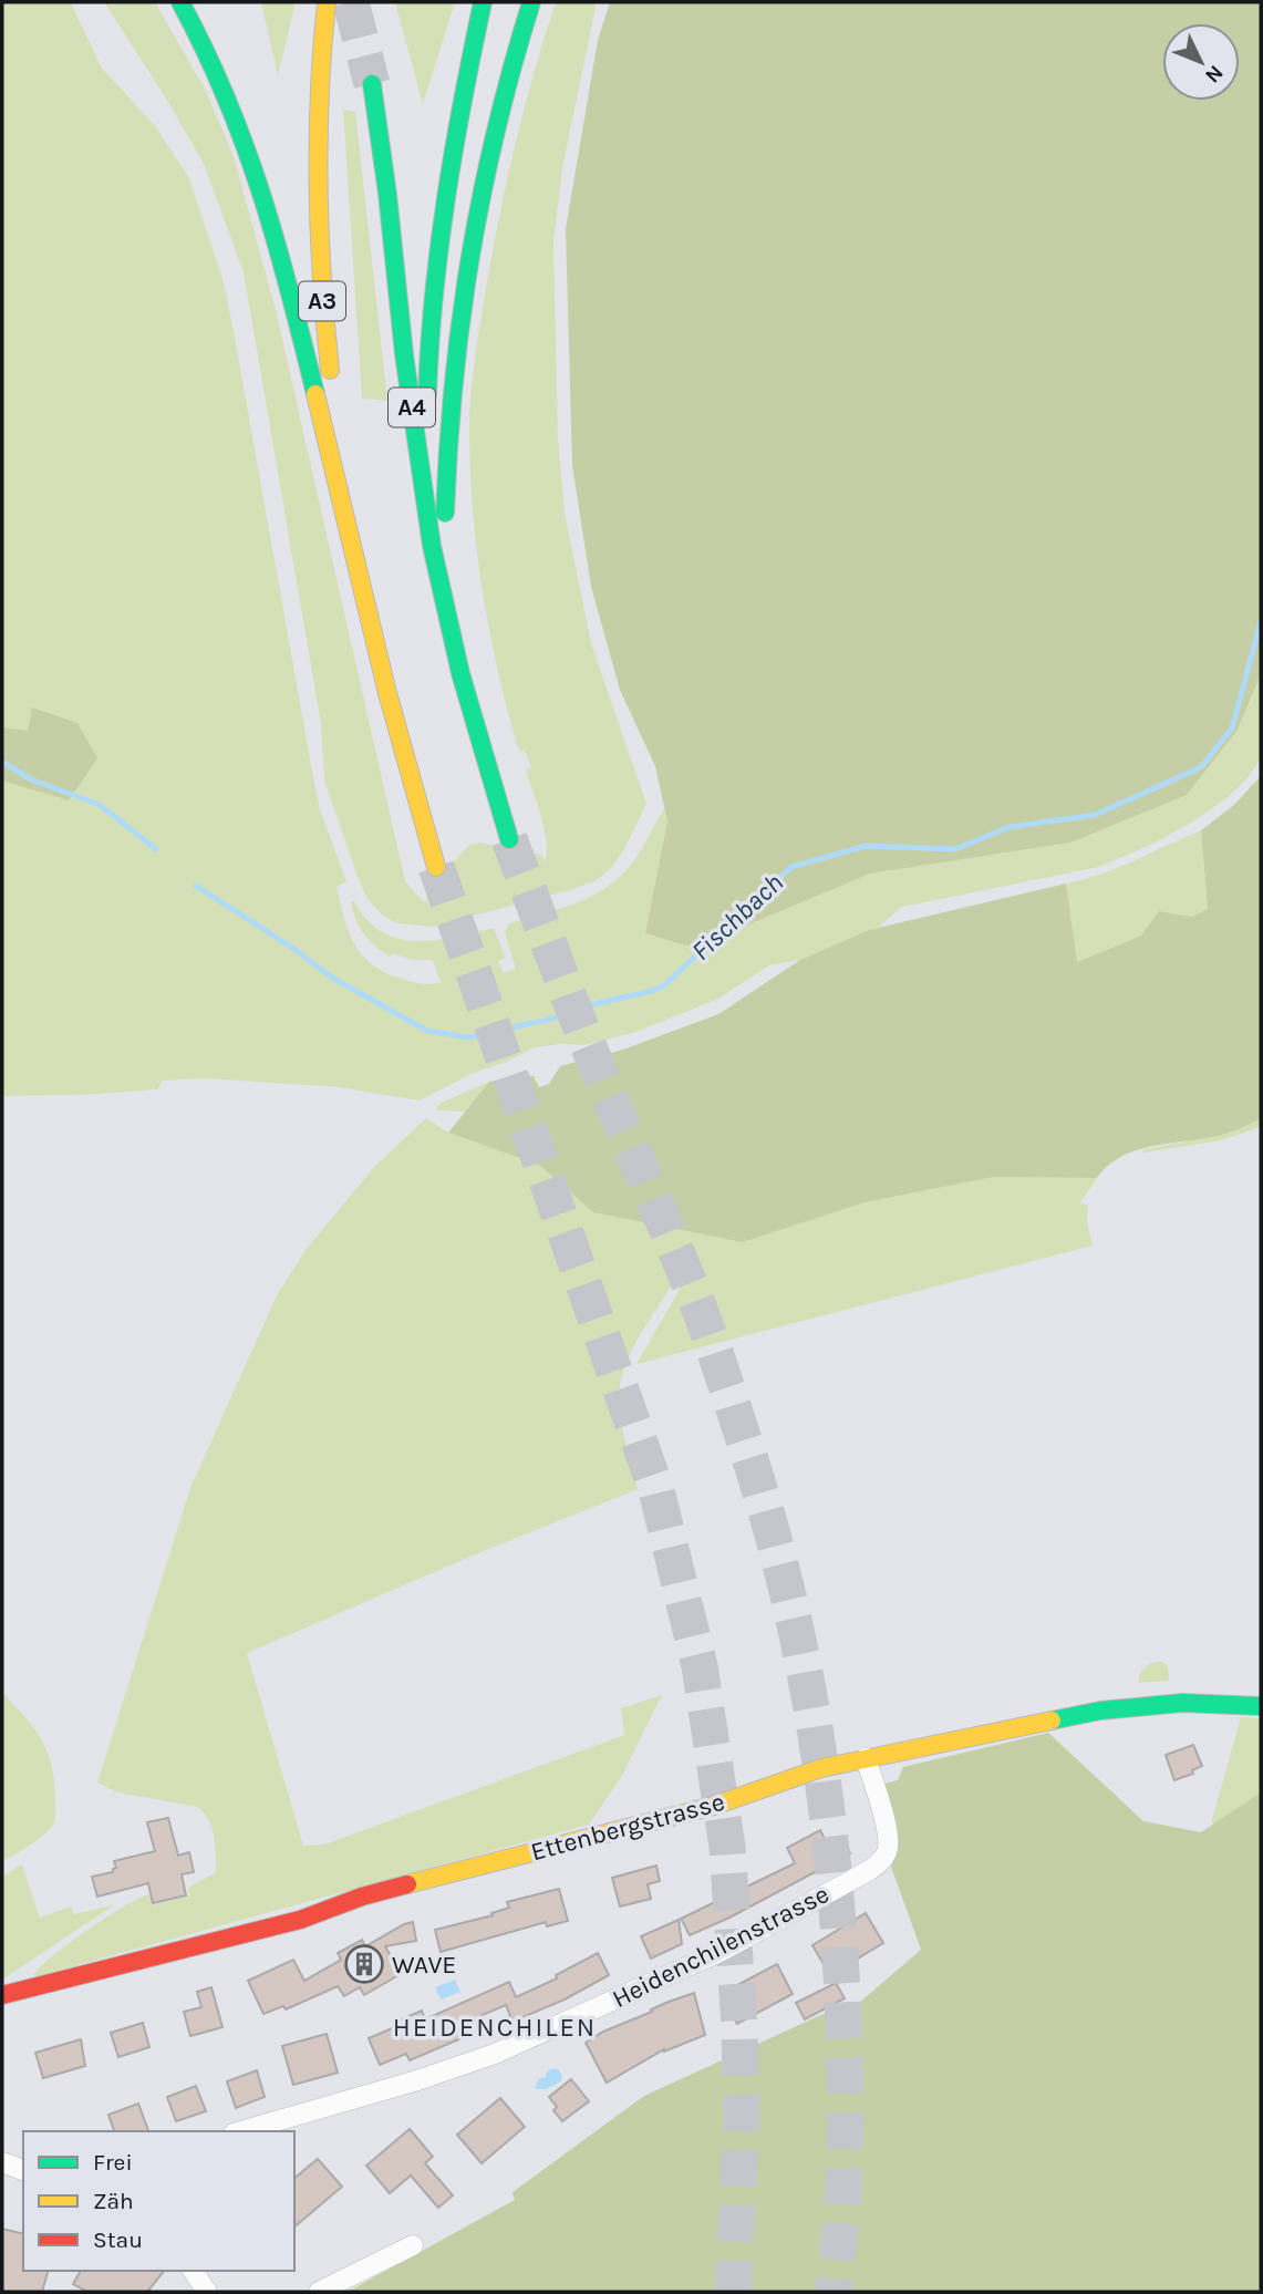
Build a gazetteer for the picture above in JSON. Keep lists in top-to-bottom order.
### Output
{
  "streets": {
    "main road": ["A3", "A4", "Ettenbergstrasse"],
    "street": ["Heidenchilenstrasse"]
  },
  "crossings": [
    ["Ettenbergstrasse", "Heidenchilenstrasse"]
  ],
  "districts": ["HEIDENCHILEN"],
  "water": ["Fischbach"],
  "places": {
    "building": ["WAVE"]
  },
  "legend": ["Frei", "Zäh", "Stau"],
  "north": "bottom right"
}
